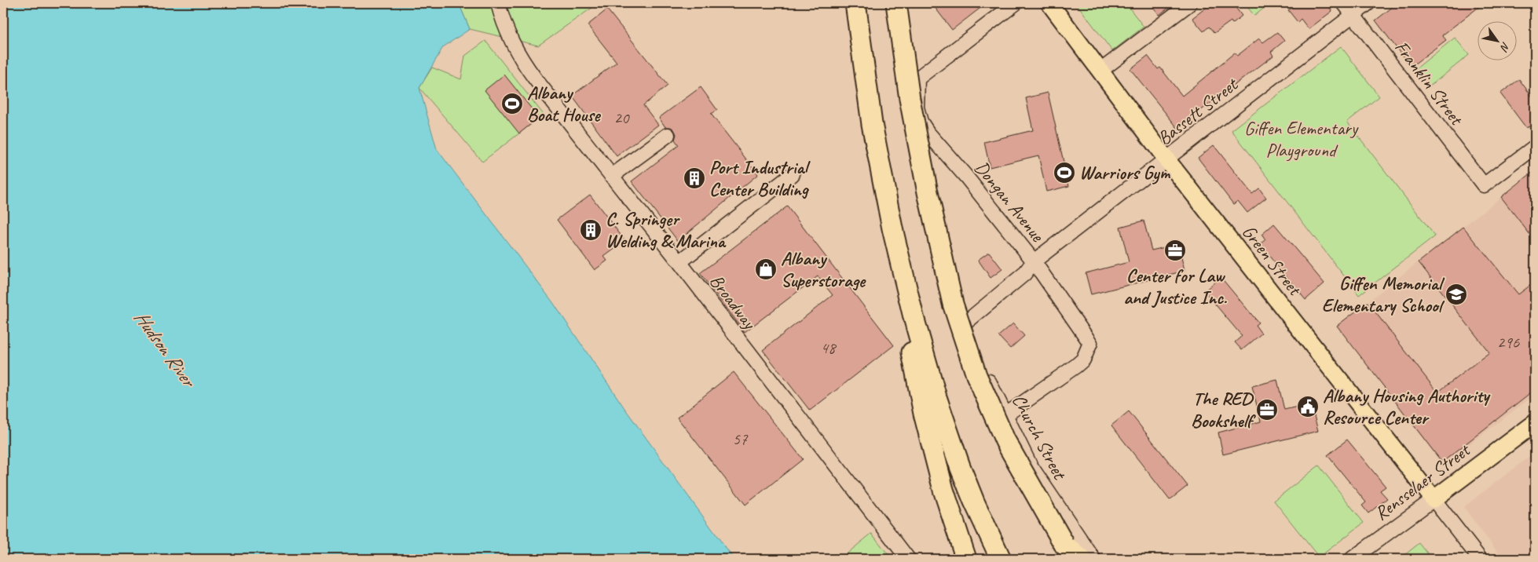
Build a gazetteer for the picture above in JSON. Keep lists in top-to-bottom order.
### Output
{
  "streets": {
    "main road": ["Green Street", "Rensselaer Street"],
    "street": [
      "Franklin Street",
      "Bassett Street",
      "Dongan Avenue",
      "Broadway",
      "Church Street"
    ]
  },
  "crossings": [
    ["Franklin Street", "Bassett Street"],
    ["Bassett Street", "Dongan Avenue"],
    ["Bassett Street", "Green Street"],
    ["Bassett Street", "Church Street"],
    ["Dongan Avenue", "Church Street"],
    ["Green Street", "Rensselaer Street"]
  ],
  "water": ["Hudson River"],
  "parks": ["Giffen Elementary Playground"],
  "places": {
    "sports": ["Albany Boat House", "Warriors Gym"],
    "building": ["Port Industrial Center Building", "C. Springer Welding & Marina"],
    "office": ["Center for Law and Justice Inc.", "The RED Bookshelf"],
    "shop": ["Albany Superstorage"],
    "school or university": ["Giffen Memorial Elementary School"],
    "public building": ["Albany Housing Authority Resource Center"]
  },
  "house_numbers": [
    "20",
    "296",
    "48",
    "57"
  ],
  "north": "bottom right"
}
